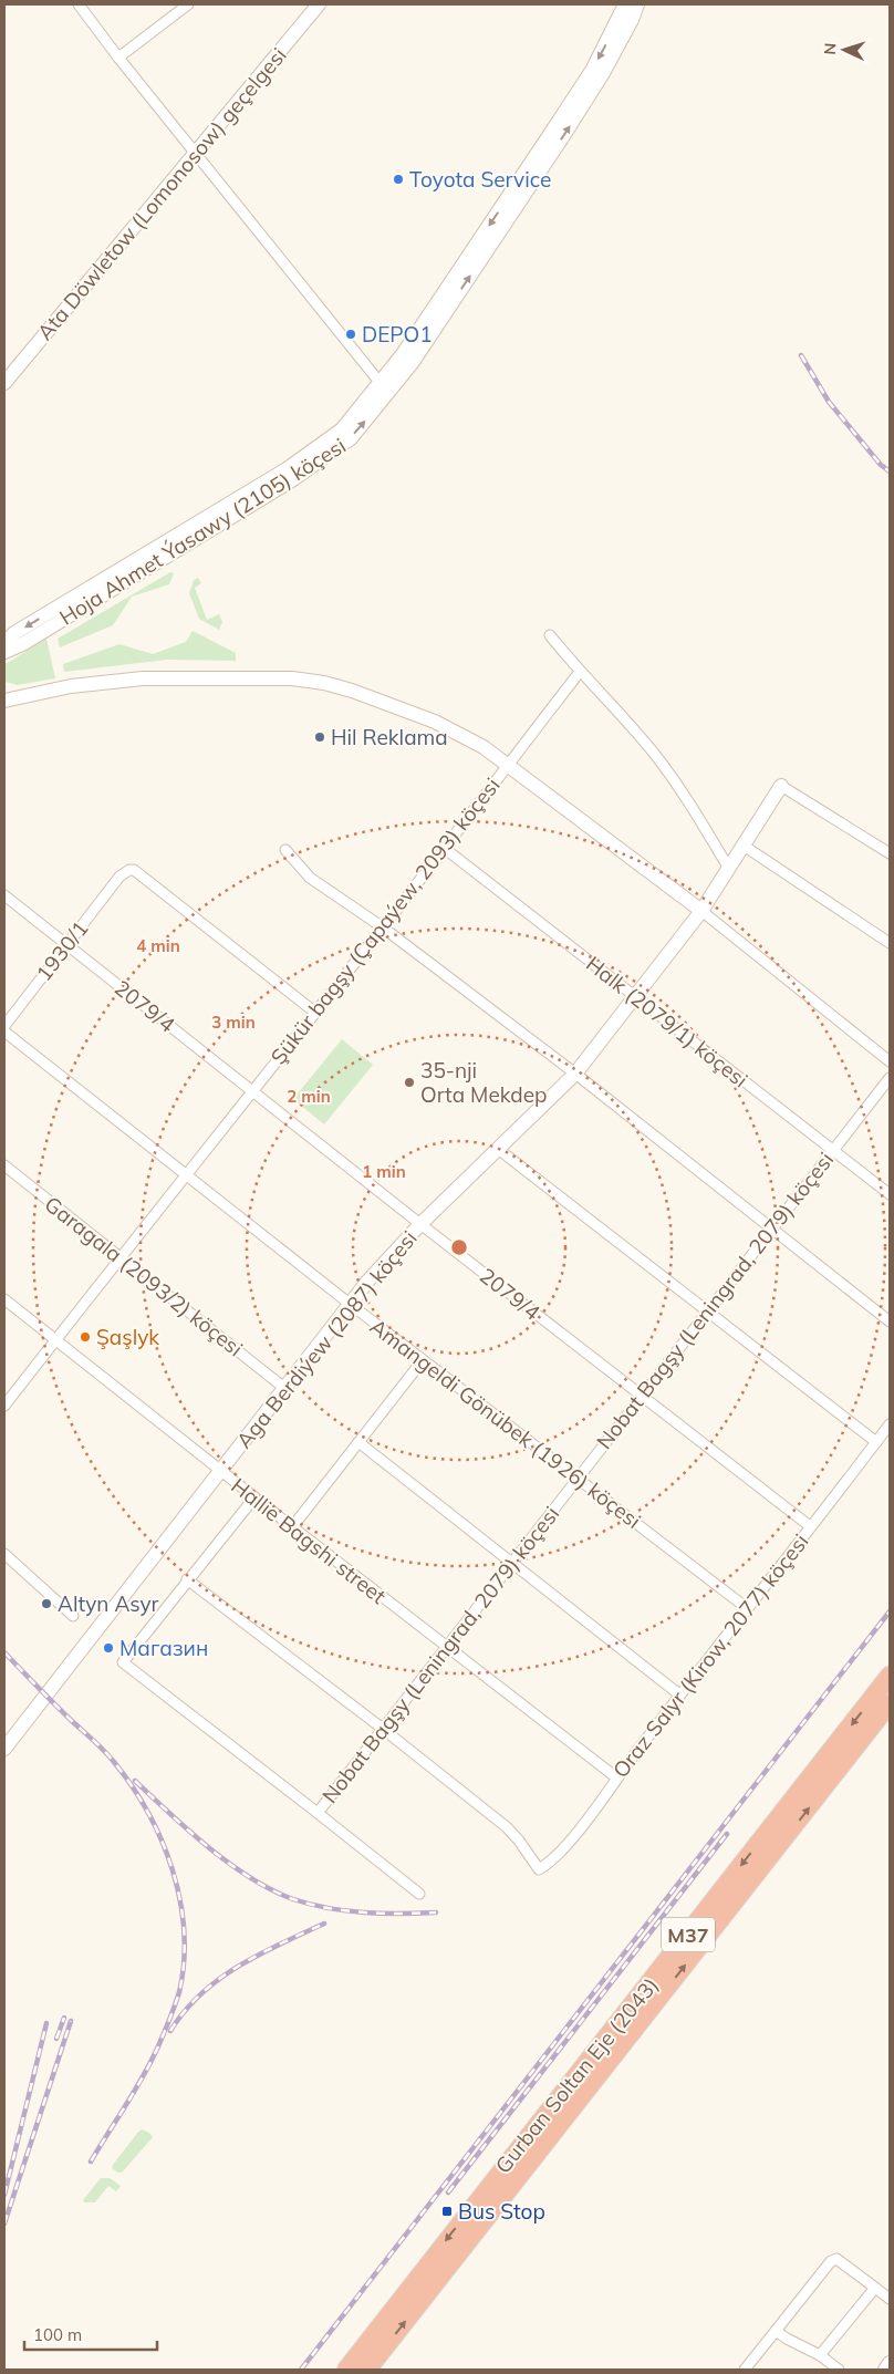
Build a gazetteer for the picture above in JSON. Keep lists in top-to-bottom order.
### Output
{
  "streets": {
    "highway": ["M37", "Gurban Soltan Eje (2043)"],
    "street": [
      "Ata Döwletow (Lomonosow) geçelgesi",
      "Hoja Ahmet Ýasawy (2105) köçesi",
      "Şükür bagşy (Çapaýew, 2093) köçesi",
      "1930/1",
      "2079/4",
      "Halk (2079/1) köçesi",
      "Garagala (2093/2) köçesi",
      "Nobat Bagşy (Leningrad, 2079) köçesi",
      "Aga Berdiýew (2087) köçesi",
      "Amangeldi Gönübek (1926) köçesi",
      "Hallie Bagshi street",
      "Oraz Salyr (Kirow, 2077) köçesi"
    ]
  },
  "crossings": [
    ["Şükür bagşy (Çapaýew, 2093) köçesi", "1930/1"],
    ["Şükür bagşy (Çapaýew, 2093) köçesi", "2079/4"],
    ["Şükür bagşy (Çapaýew, 2093) köçesi", "Halk (2079/1) köçesi"],
    ["Şükür bagşy (Çapaýew, 2093) köçesi", "Garagala (2093/2) köçesi"],
    ["Şükür bagşy (Çapaýew, 2093) köçesi", "Amangeldi Gönübek (1926) köçesi"],
    ["Şükür bagşy (Çapaýew, 2093) köçesi", "Hallie Bagshi street"],
    ["1930/1", "2079/4"],
    ["2079/4", "Nobat Bagşy (Leningrad, 2079) köçesi"],
    ["2079/4", "Aga Berdiýew (2087) köçesi"],
    ["2079/4", "Oraz Salyr (Kirow, 2077) köçesi"],
    ["Halk (2079/1) köçesi", "Nobat Bagşy (Leningrad, 2079) köçesi"],
    ["Halk (2079/1) köçesi", "Aga Berdiýew (2087) köçesi"],
    ["Garagala (2093/2) köçesi", "Aga Berdiýew (2087) köçesi"],
    ["Nobat Bagşy (Leningrad, 2079) köçesi", "Amangeldi Gönübek (1926) köçesi"],
    ["Nobat Bagşy (Leningrad, 2079) köçesi", "Hallie Bagshi street"],
    ["Nobat Bagşy (Leningrad, 2079) köçesi", "Oraz Salyr (Kirow, 2077) köçesi"],
    ["Aga Berdiýew (2087) köçesi", "Amangeldi Gönübek (1926) köçesi"],
    ["Aga Berdiýew (2087) köçesi", "Hallie Bagshi street"],
    ["Amangeldi Gönübek (1926) köçesi", "Oraz Salyr (Kirow, 2077) köçesi"],
    ["Hallie Bagshi street", "Oraz Salyr (Kirow, 2077) köçesi"]
  ],
  "places": {
    "other": [
      "Toyota Service",
      "DEPO1",
      "Hil Reklama",
      "35-nji Orta Mekdep",
      "Şaşlyk",
      "Altyn Asyr",
      "Магазин"
    ],
    "transit": ["Bus Stop"]
  },
  "scale_bar": "100 m",
  "north": "left",
  "rings": [
    "4 min",
    "3 min",
    "2 min",
    "1 min"
  ]
}
